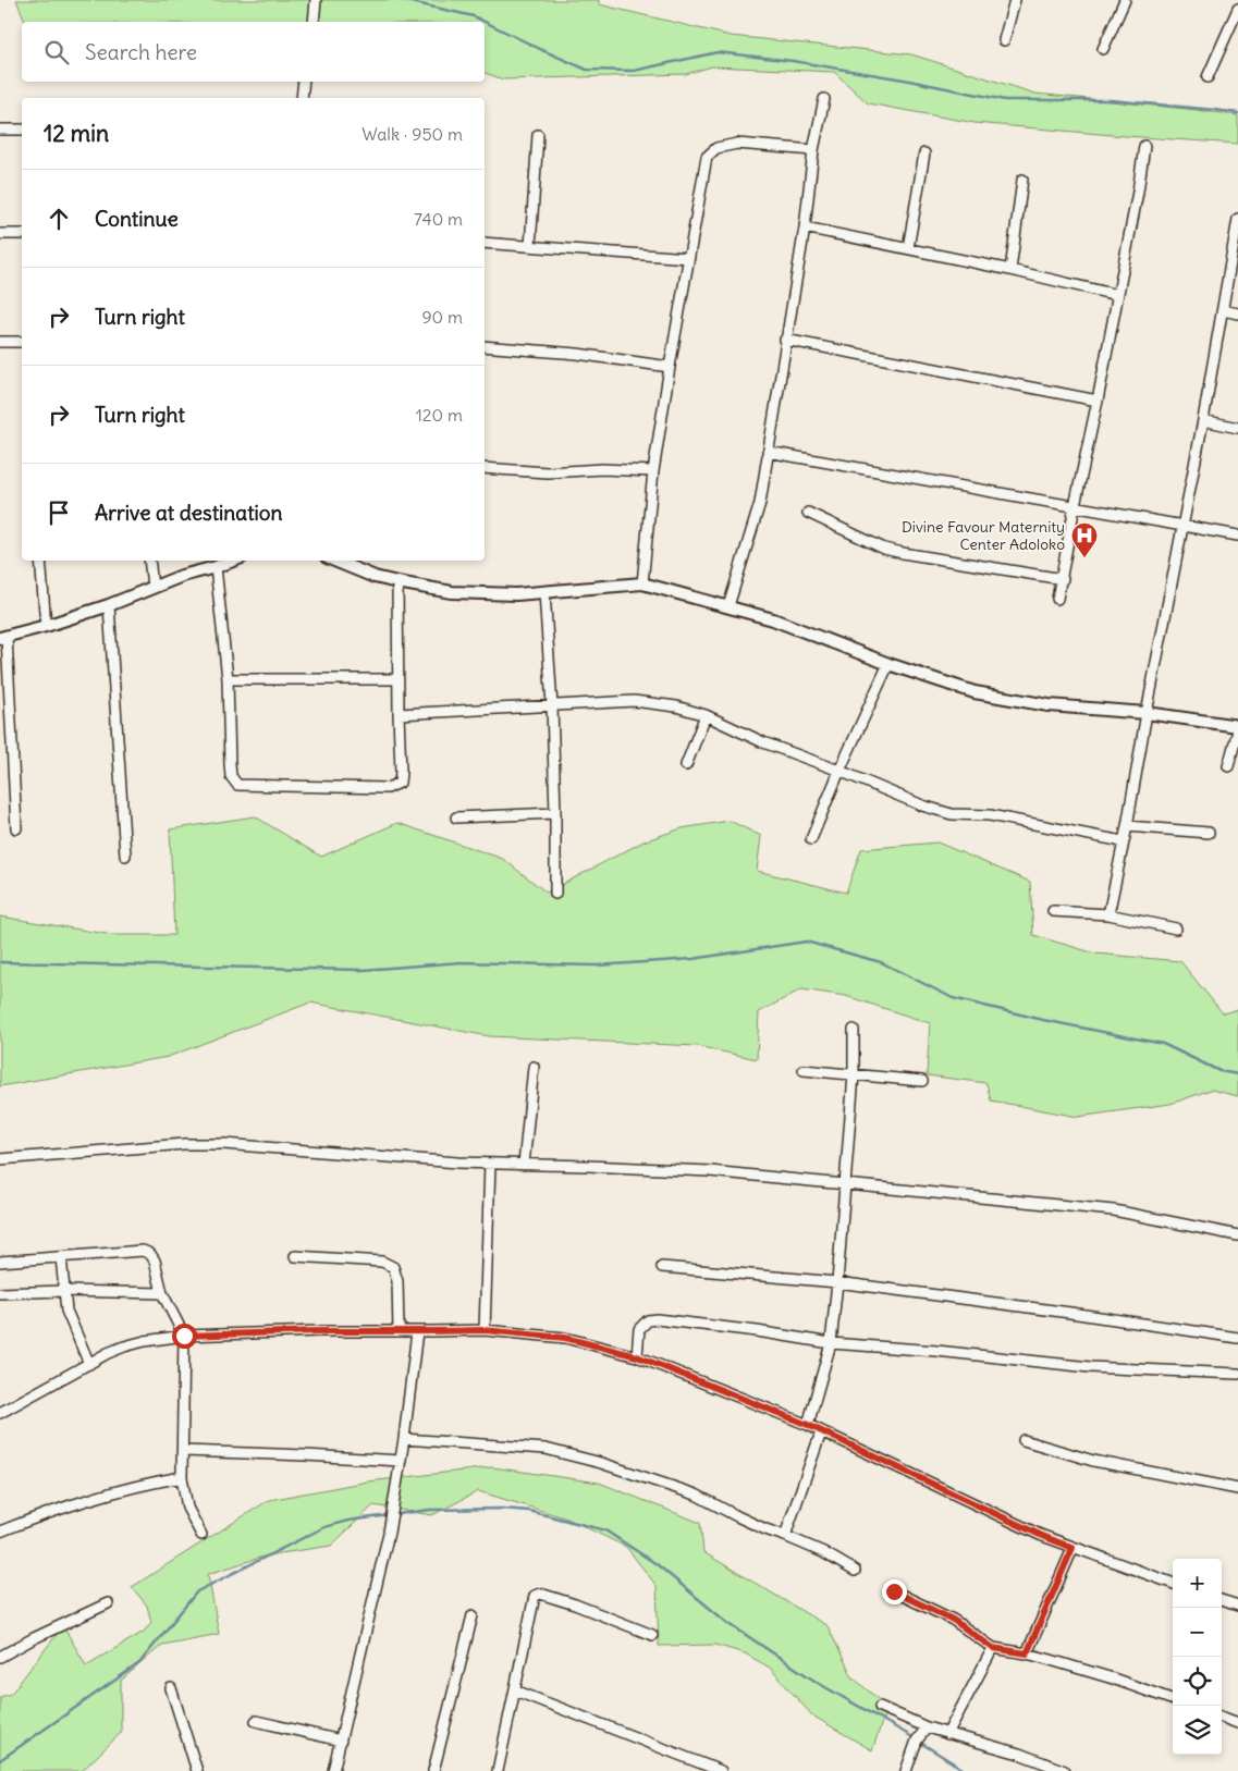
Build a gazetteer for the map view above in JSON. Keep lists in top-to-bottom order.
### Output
{
  "places": {
    "hospital": ["Divine Favour Maternity Center Adoloko"]
  },
  "page": {
    "search": "Search here",
    "heading": ["12 min", "Walk · 950 m"],
    "list": [
      ["Continue", "740 m"],
      ["Turn right", "90 m"],
      ["Turn right", "120 m"],
      "Arrive at destination"
    ],
    "map_buttons": ["+", "−"]
  }
}
